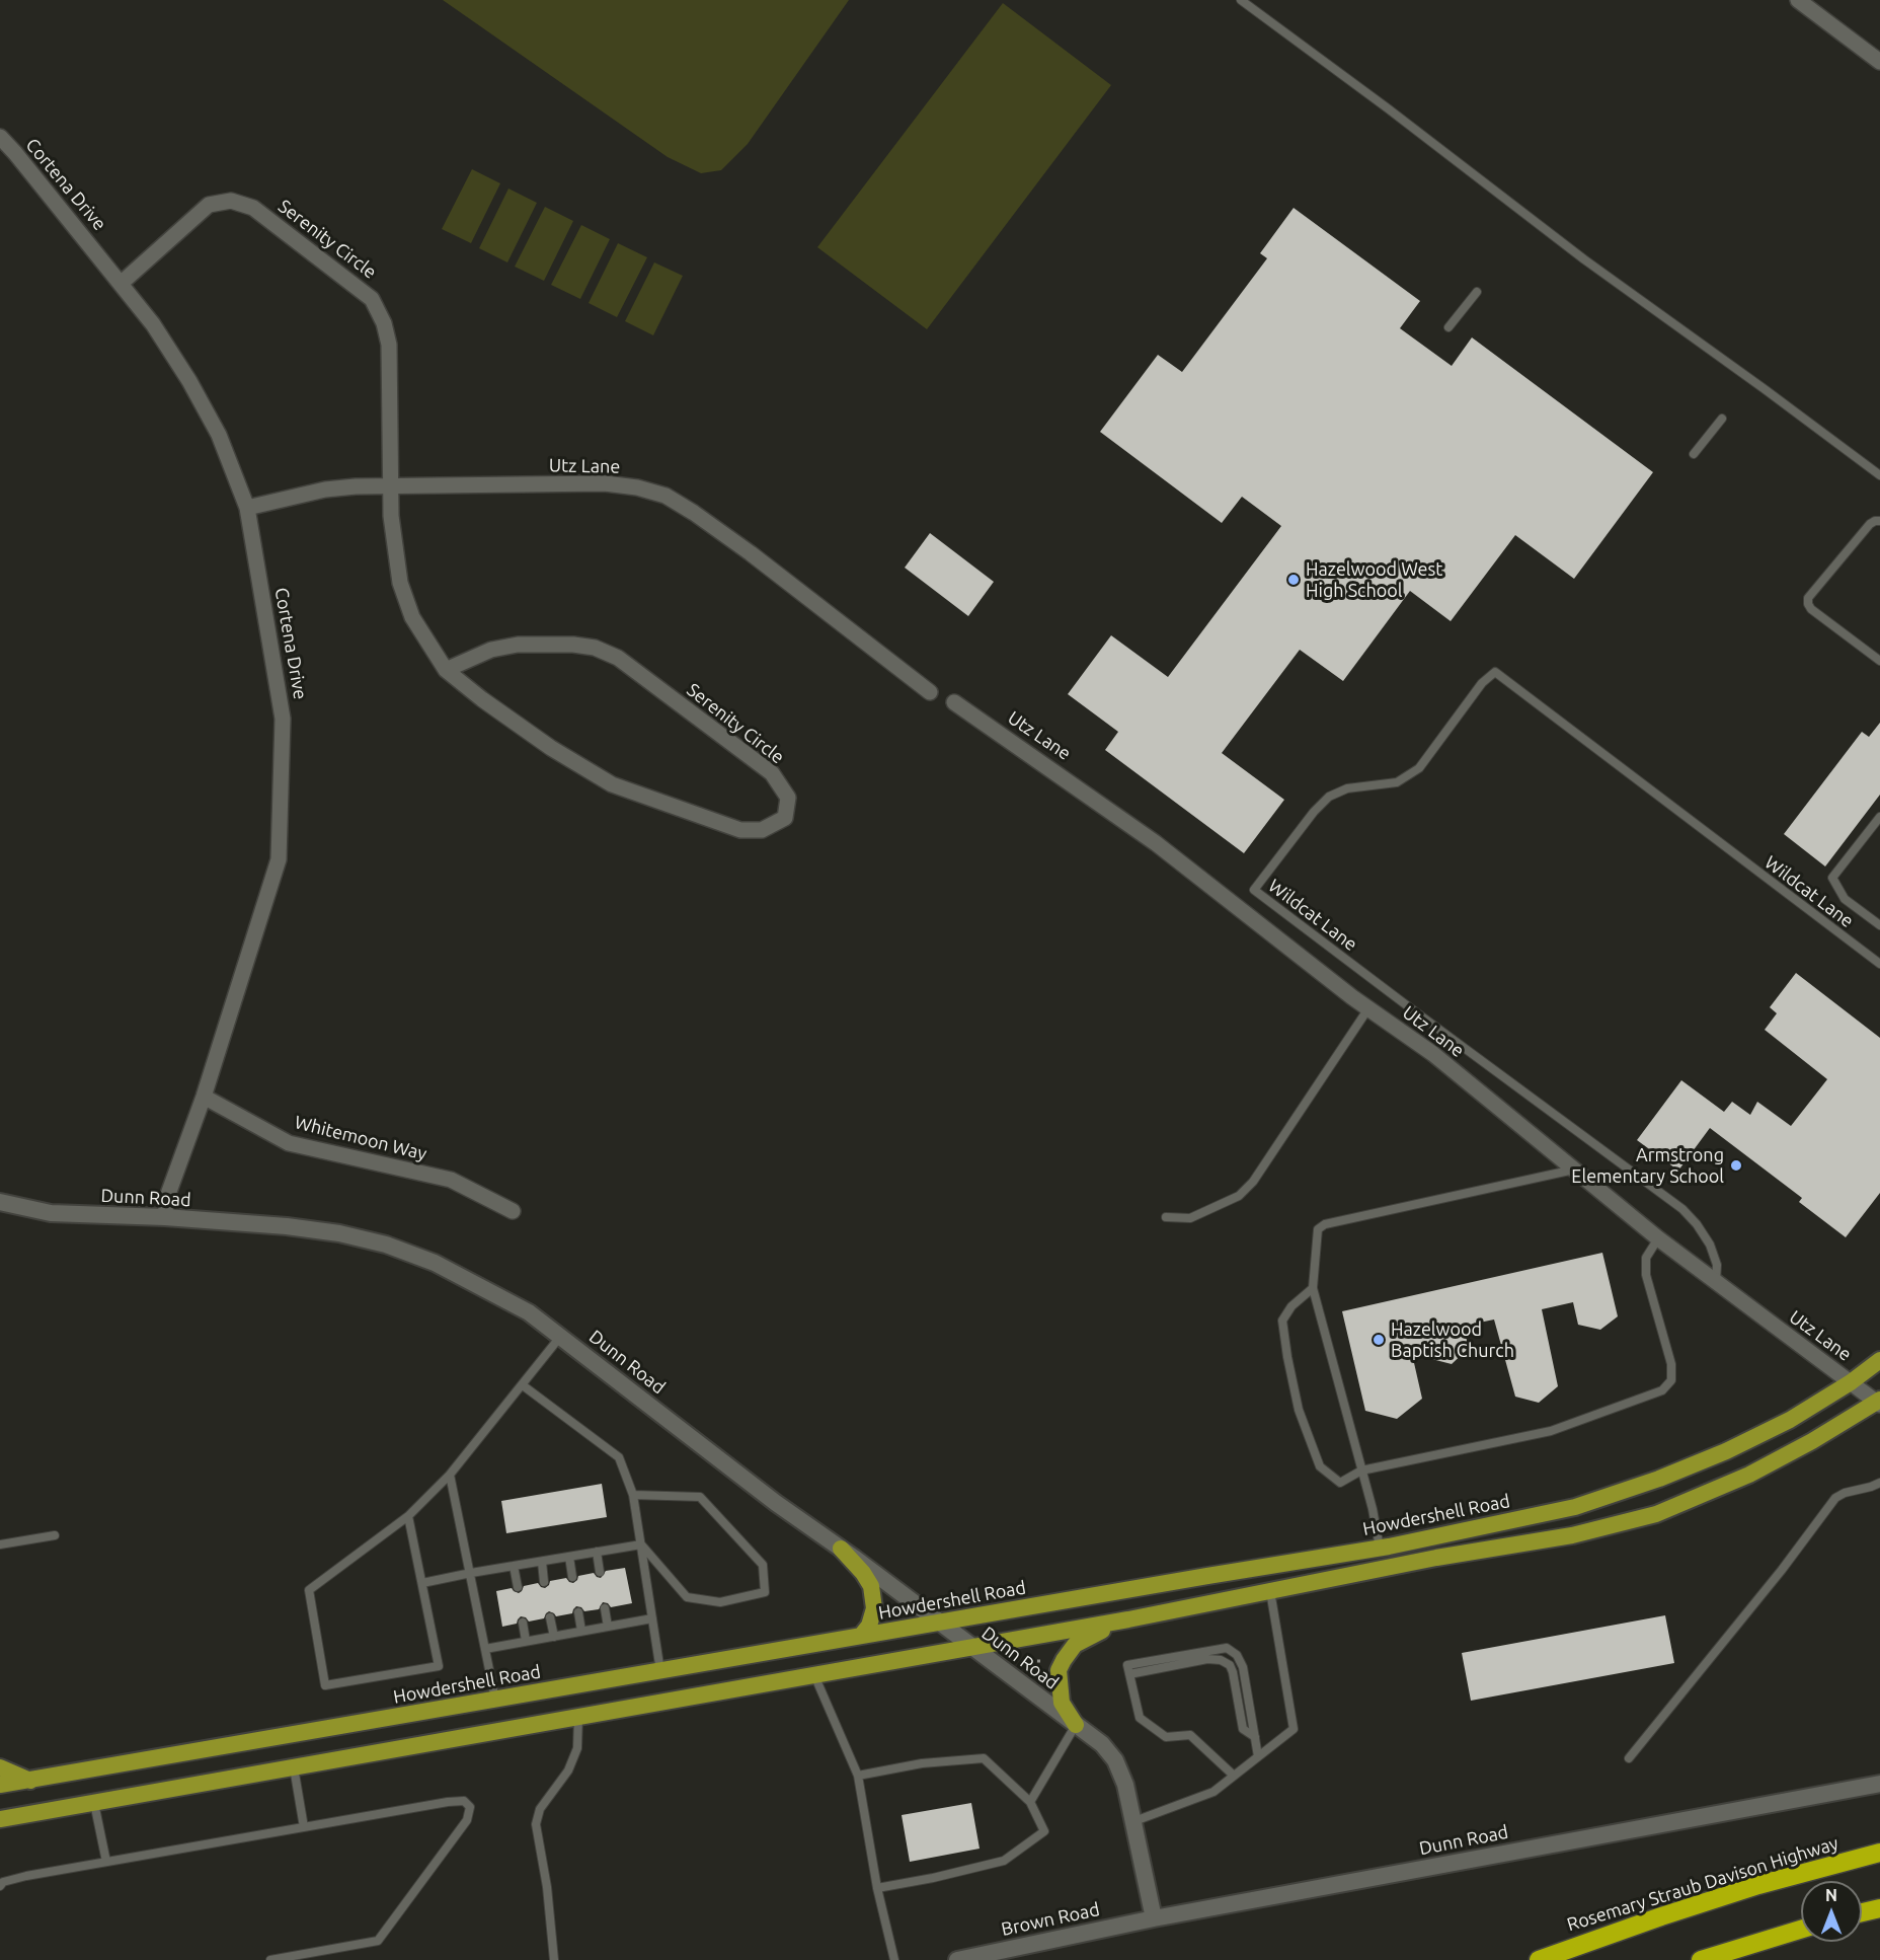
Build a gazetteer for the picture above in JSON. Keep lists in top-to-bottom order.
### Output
{
  "streets": {
    "highway": ["Rosemary Straub Davison Highway"],
    "main road": ["Howdershell Road"],
    "street": [
      "Cortena Drive",
      "Serenity Circle",
      "Utz Lane",
      "Whitemoon Way",
      "Dunn Road",
      "Brown Road"
    ],
    "lane": ["Wildcat Lane"]
  },
  "crossings": [
    ["Cortena Drive", "Serenity Circle"],
    ["Cortena Drive", "Utz Lane"],
    ["Cortena Drive", "Whitemoon Way"],
    ["Cortena Drive", "Dunn Road"],
    ["Serenity Circle", "Utz Lane"],
    ["Utz Lane", "Wildcat Lane"],
    ["Utz Lane", "Howdershell Road"],
    ["Dunn Road", "Howdershell Road"],
    ["Dunn Road", "Brown Road"]
  ],
  "places": ["Hazelwood West High School", "Armstrong Elementary School", "Hazelwood Baptish Church"],
  "north": "top"
}
